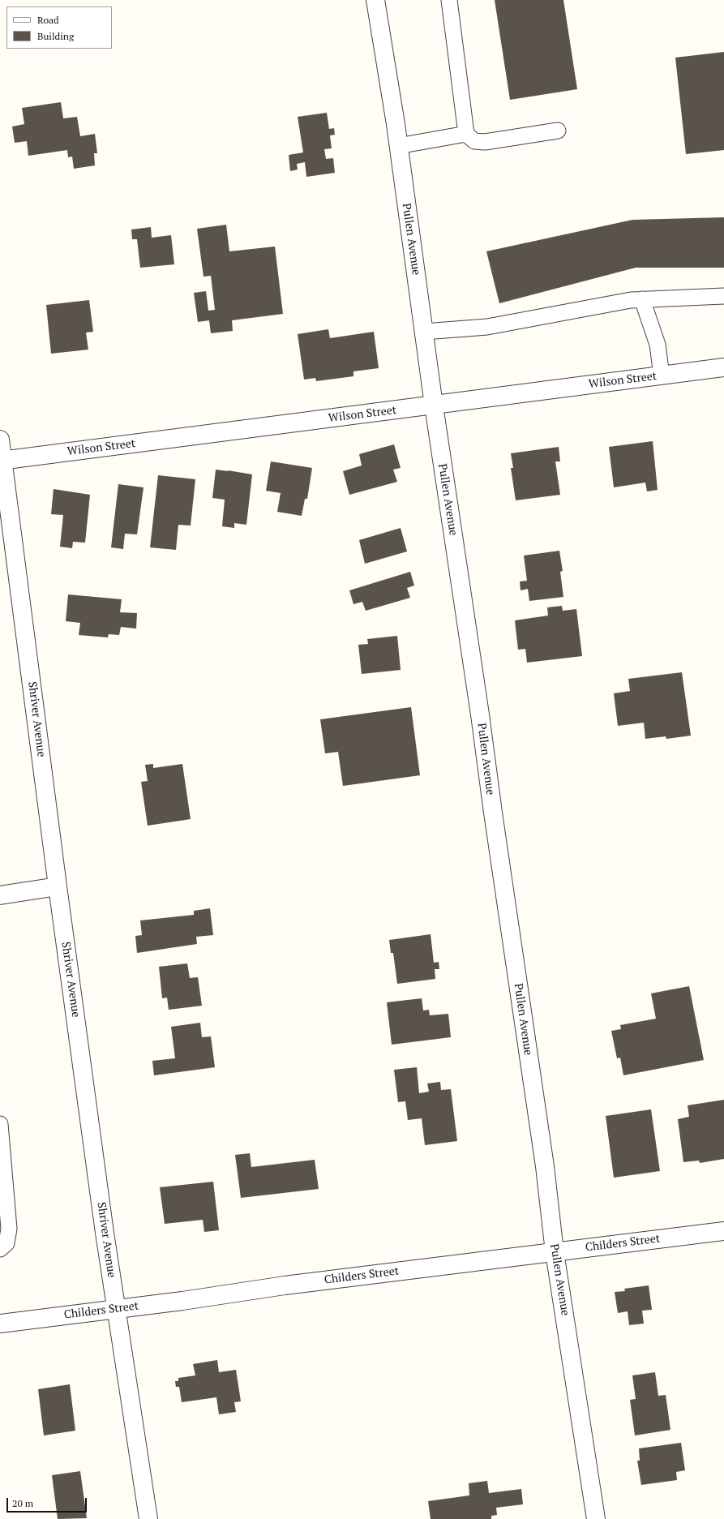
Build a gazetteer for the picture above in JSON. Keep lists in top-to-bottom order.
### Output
{
  "streets": {
    "street": [
      "Pullen Avenue",
      "Wilson Street",
      "Shriver Avenue",
      "Childers Street"
    ]
  },
  "crossings": [
    ["Pullen Avenue", "Wilson Street"],
    ["Pullen Avenue", "Childers Street"],
    ["Wilson Street", "Shriver Avenue"],
    ["Shriver Avenue", "Childers Street"]
  ],
  "legend": ["Road", "Building"],
  "scale_bar": "20 m"
}
